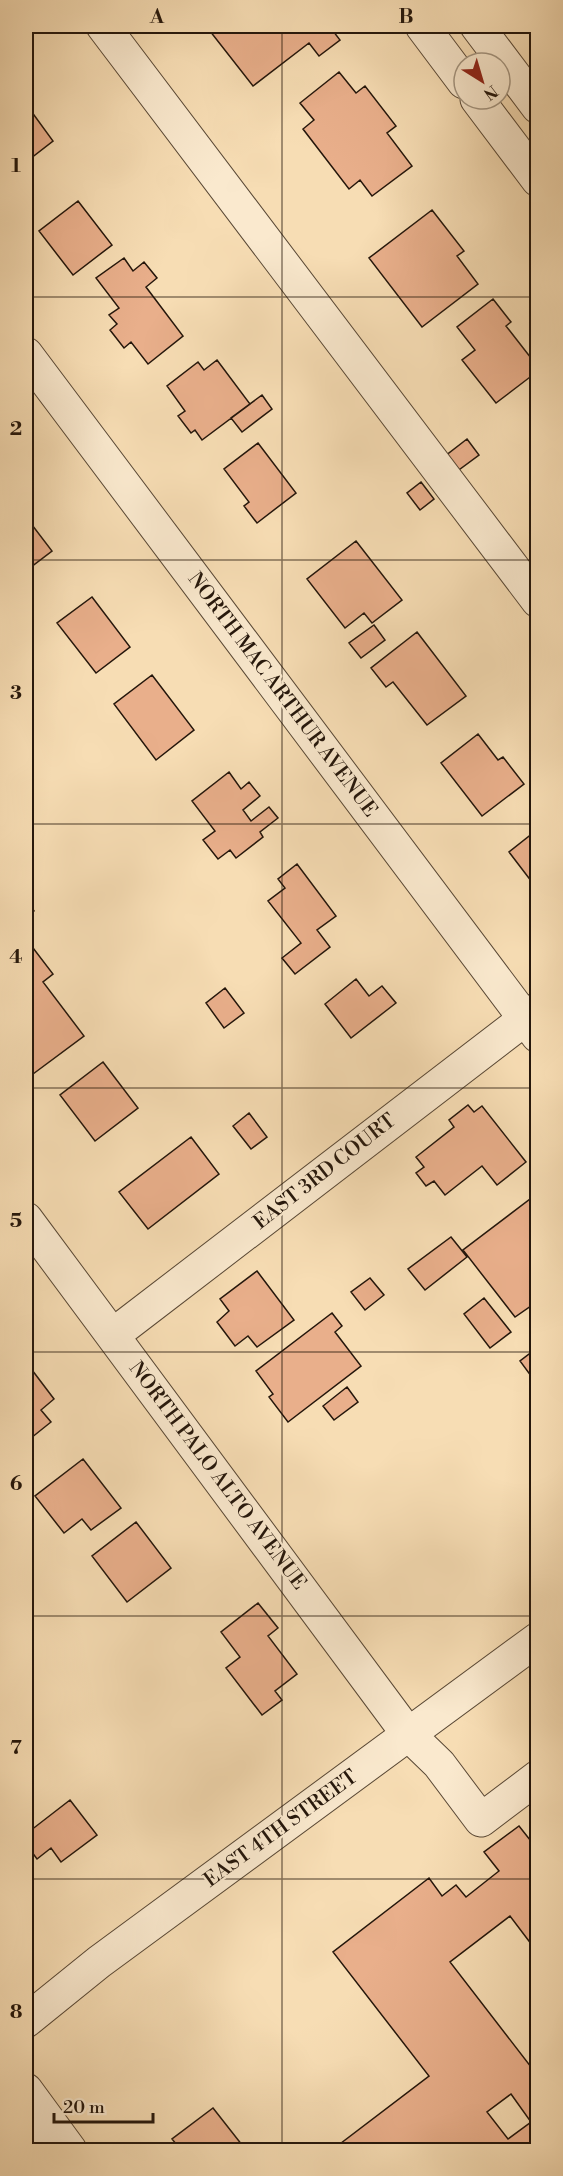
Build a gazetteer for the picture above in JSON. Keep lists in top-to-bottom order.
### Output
{
  "streets": {
    "street": [
      "NORTH MAC ARTHUR AVENUE",
      "EAST 3RD COURT",
      "NORTH PALO ALTO AVENUE",
      "EAST 4TH STREET"
    ]
  },
  "crossings": [
    ["NORTH MAC ARTHUR AVENUE", "EAST 3RD COURT"],
    ["EAST 3RD COURT", "NORTH PALO ALTO AVENUE"],
    ["NORTH PALO ALTO AVENUE", "EAST 4TH STREET"]
  ],
  "scale_bar": "20 m",
  "north": "bottom right",
  "grid": {
    "columns": ["A", "B"],
    "rows": [
      "1",
      "2",
      "3",
      "4",
      "5",
      "6",
      "7",
      "8"
    ]
  }
}
